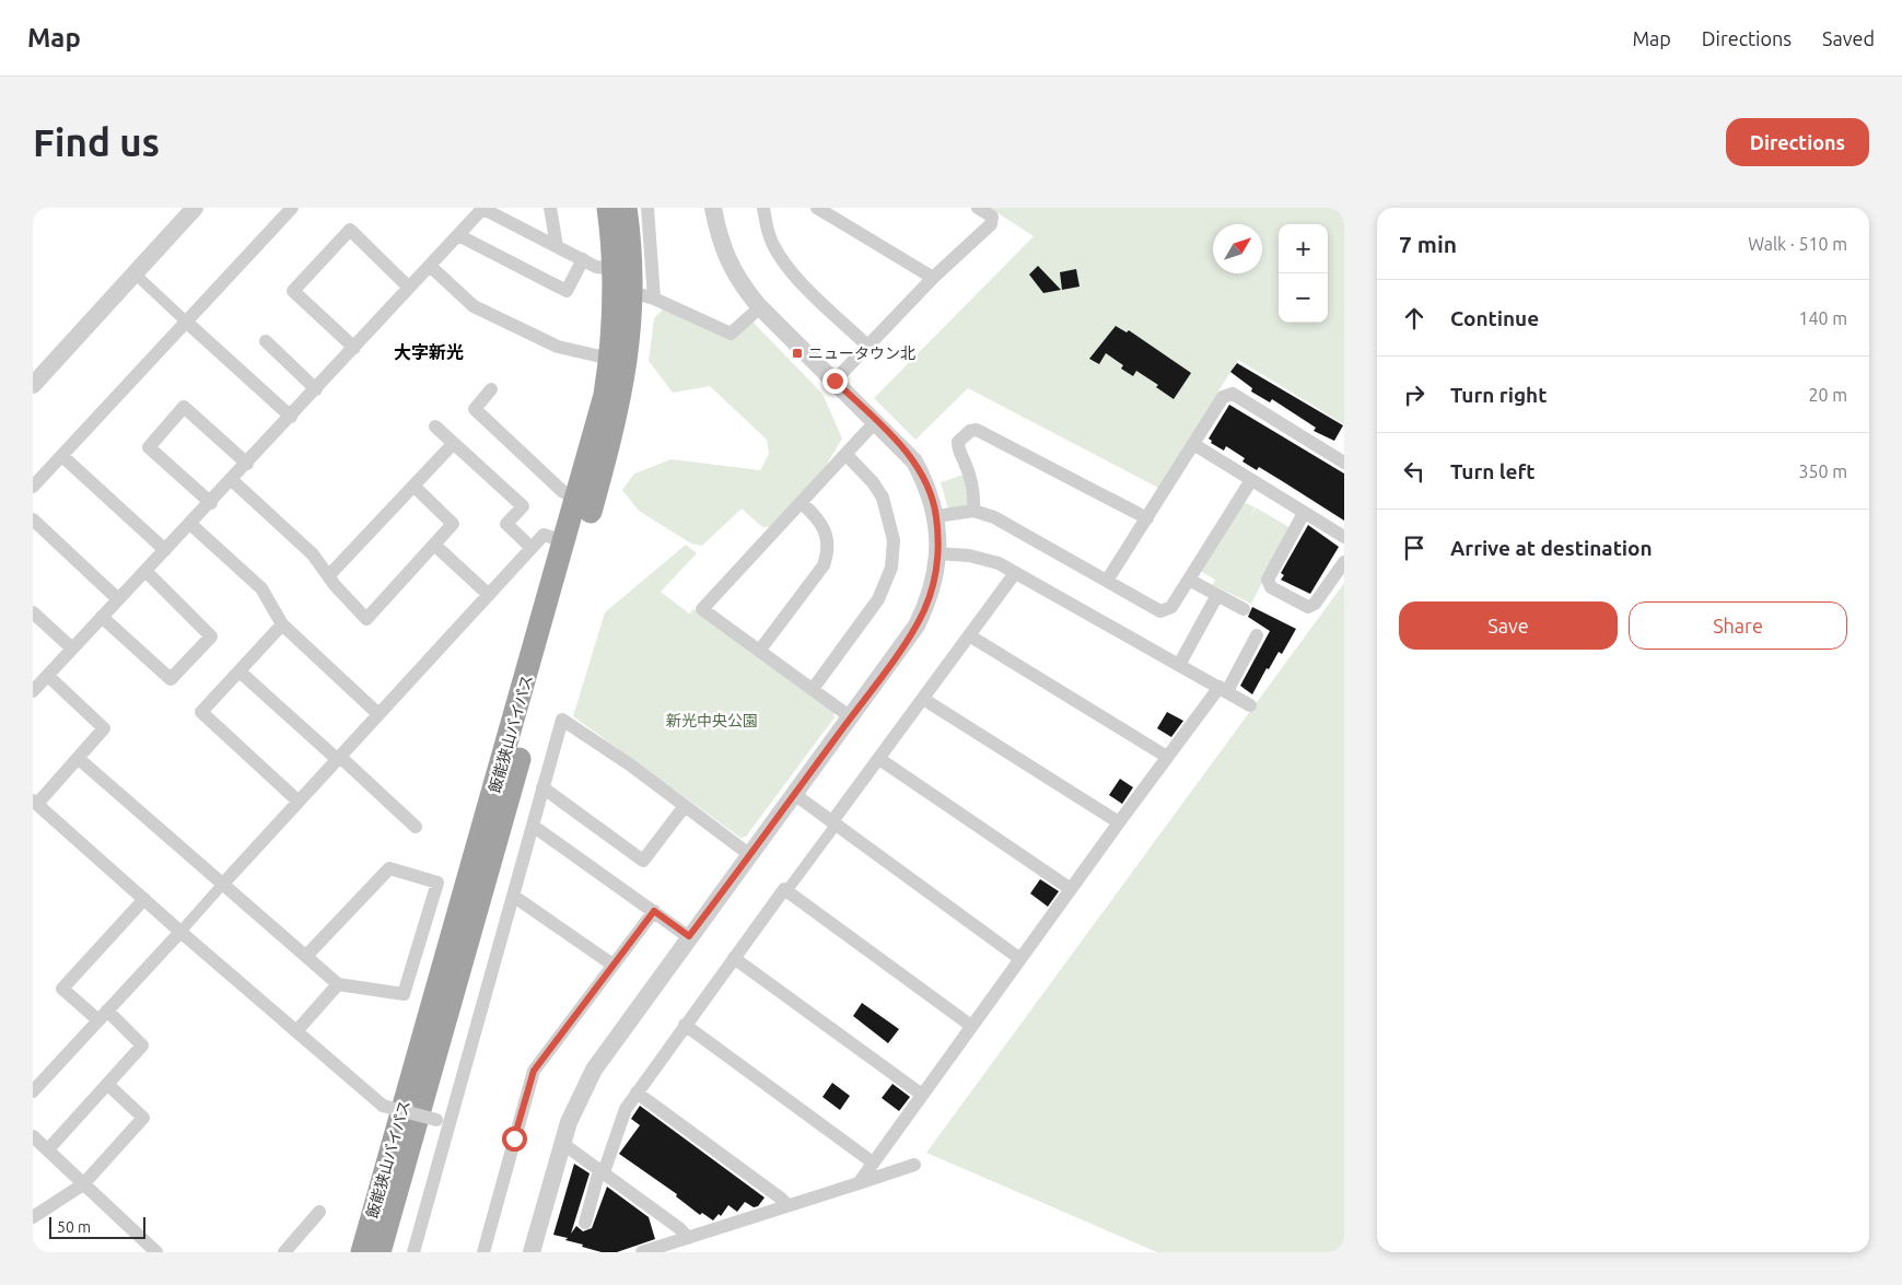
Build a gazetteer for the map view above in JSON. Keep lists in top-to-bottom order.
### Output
{
  "streets": {
    "highway": ["飯能狭山バイパス"]
  },
  "districts": ["大字新光"],
  "parks": ["新光中央公園"],
  "places": {
    "transit": ["ニュータウン北"]
  },
  "scale_bar": "50 m",
  "north": "top right",
  "page": {
    "header": "Map",
    "nav": ["Map", "Directions", "Saved"],
    "buttons": [
      "Directions",
      ["Save", "Share"]
    ],
    "title": "Find us",
    "heading": ["7 min", "Walk · 510 m"],
    "map_buttons": ["+", "−"],
    "list": [
      ["Continue", "140 m"],
      ["Turn right", "20 m"],
      ["Turn left", "350 m"],
      "Arrive at destination"
    ],
    "scale": "50 m"
  }
}
